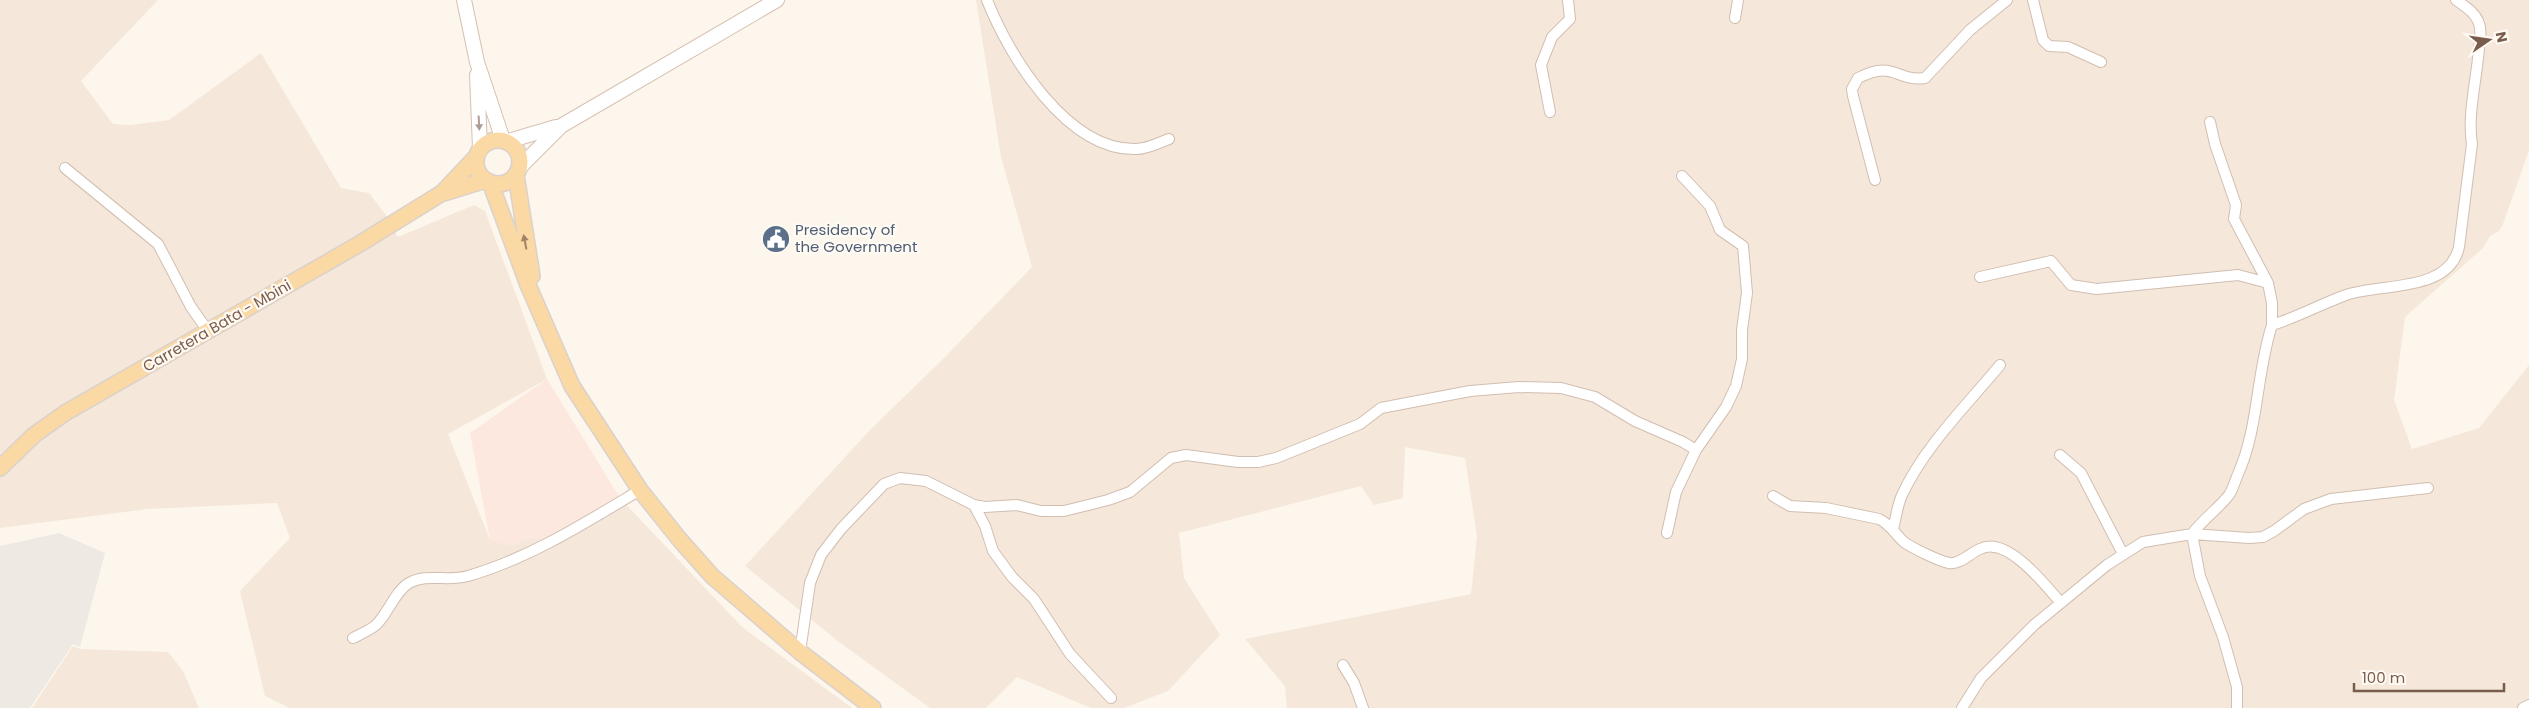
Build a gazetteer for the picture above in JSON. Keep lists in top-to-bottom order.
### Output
{
  "streets": {
    "main road": ["Carretera Bata - Mbini"]
  },
  "places": {
    "public building": ["Presidency of the Government"]
  },
  "scale_bar": "100 m",
  "north": "right"
}
